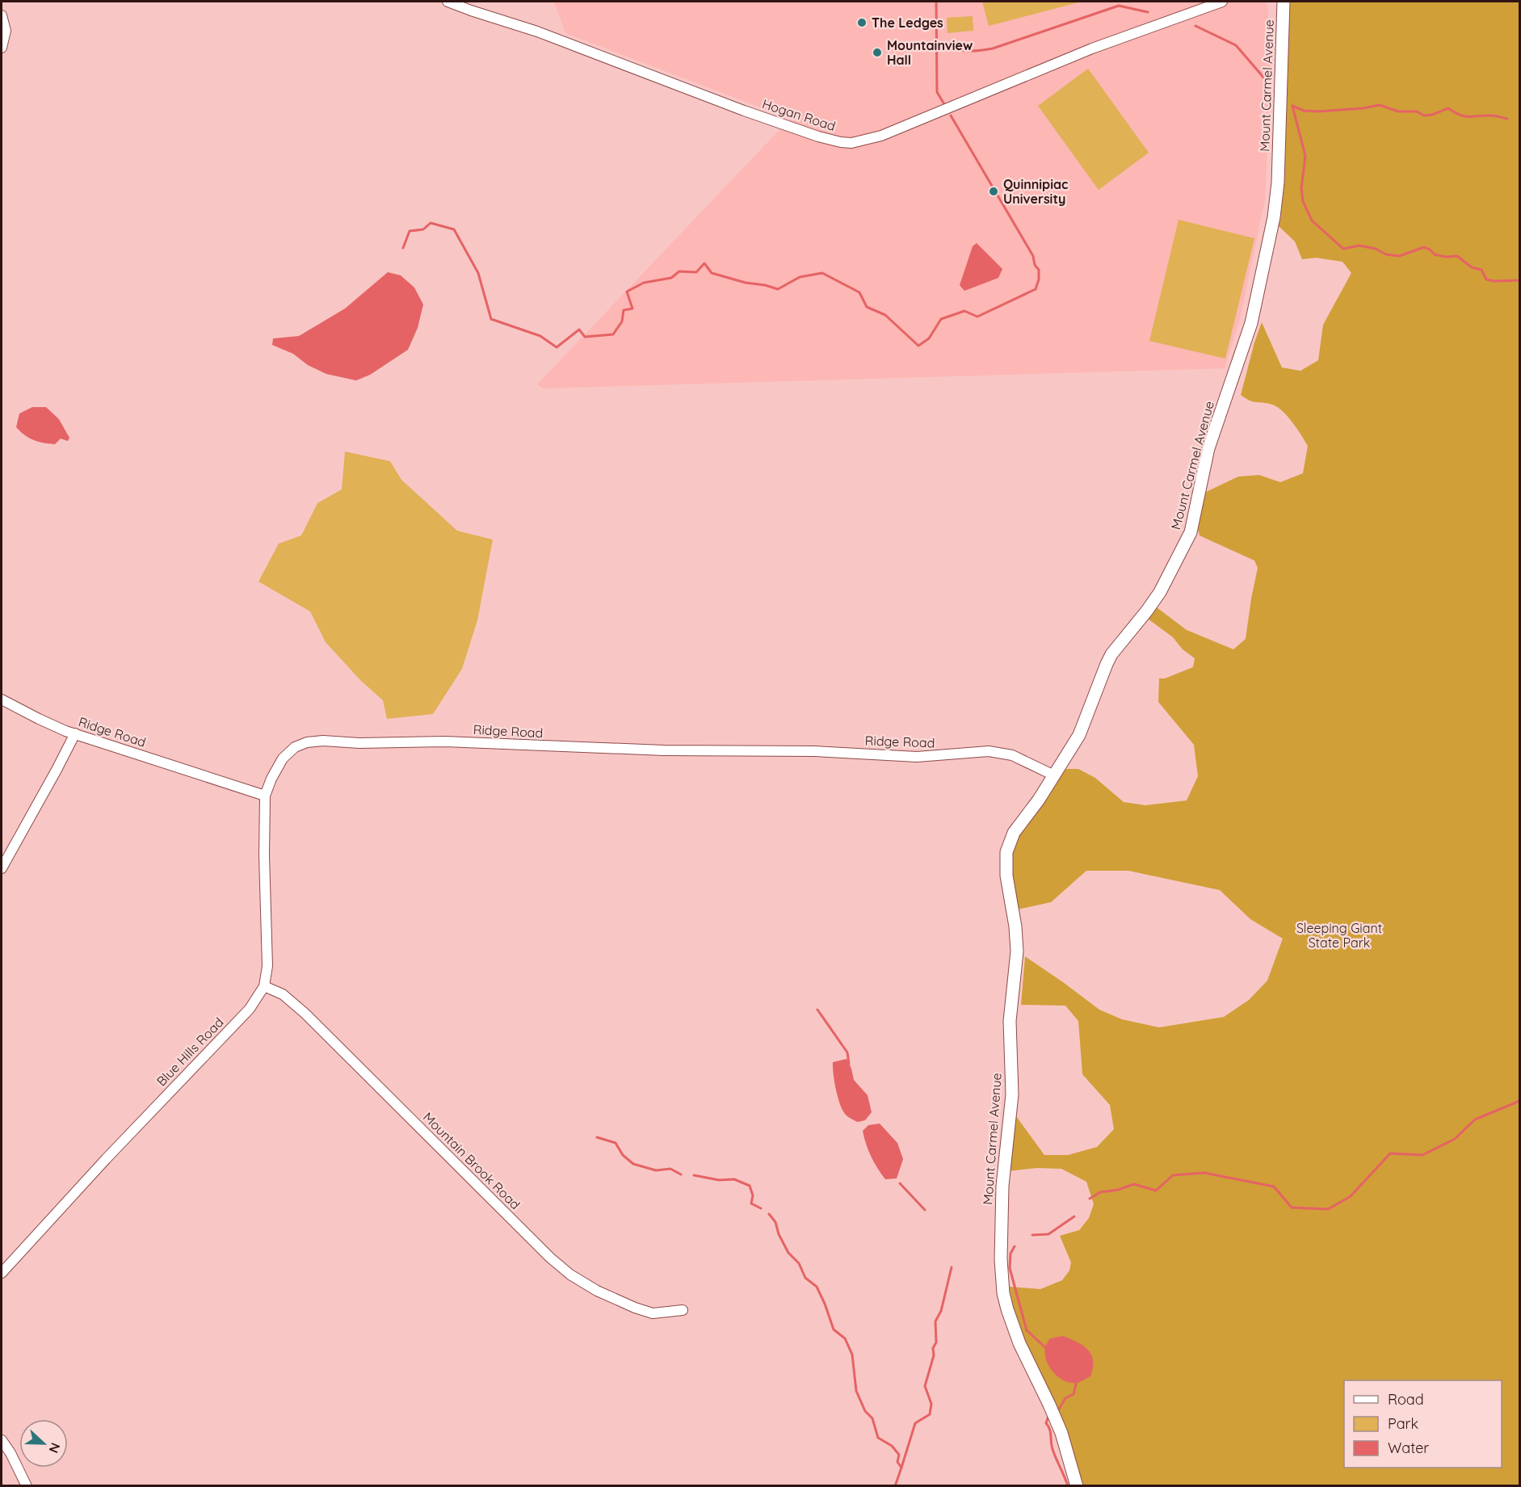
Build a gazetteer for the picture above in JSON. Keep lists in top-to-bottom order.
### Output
{
  "streets": {
    "main road": ["Mount Carmel Avenue"],
    "street": [
      "Hogan Road",
      "Ridge Road",
      "Blue Hills Road",
      "Mountain Brook Road"
    ]
  },
  "crossings": [
    ["Mount Carmel Avenue", "Ridge Road"],
    ["Ridge Road", "Blue Hills Road"],
    ["Blue Hills Road", "Mountain Brook Road"]
  ],
  "parks": ["Sleeping Giant State Park"],
  "places": ["The Ledges", "Mountainview Hall", "Quinnipiac University"],
  "legend": ["Road", "Park", "Water"],
  "north": "right"
}
